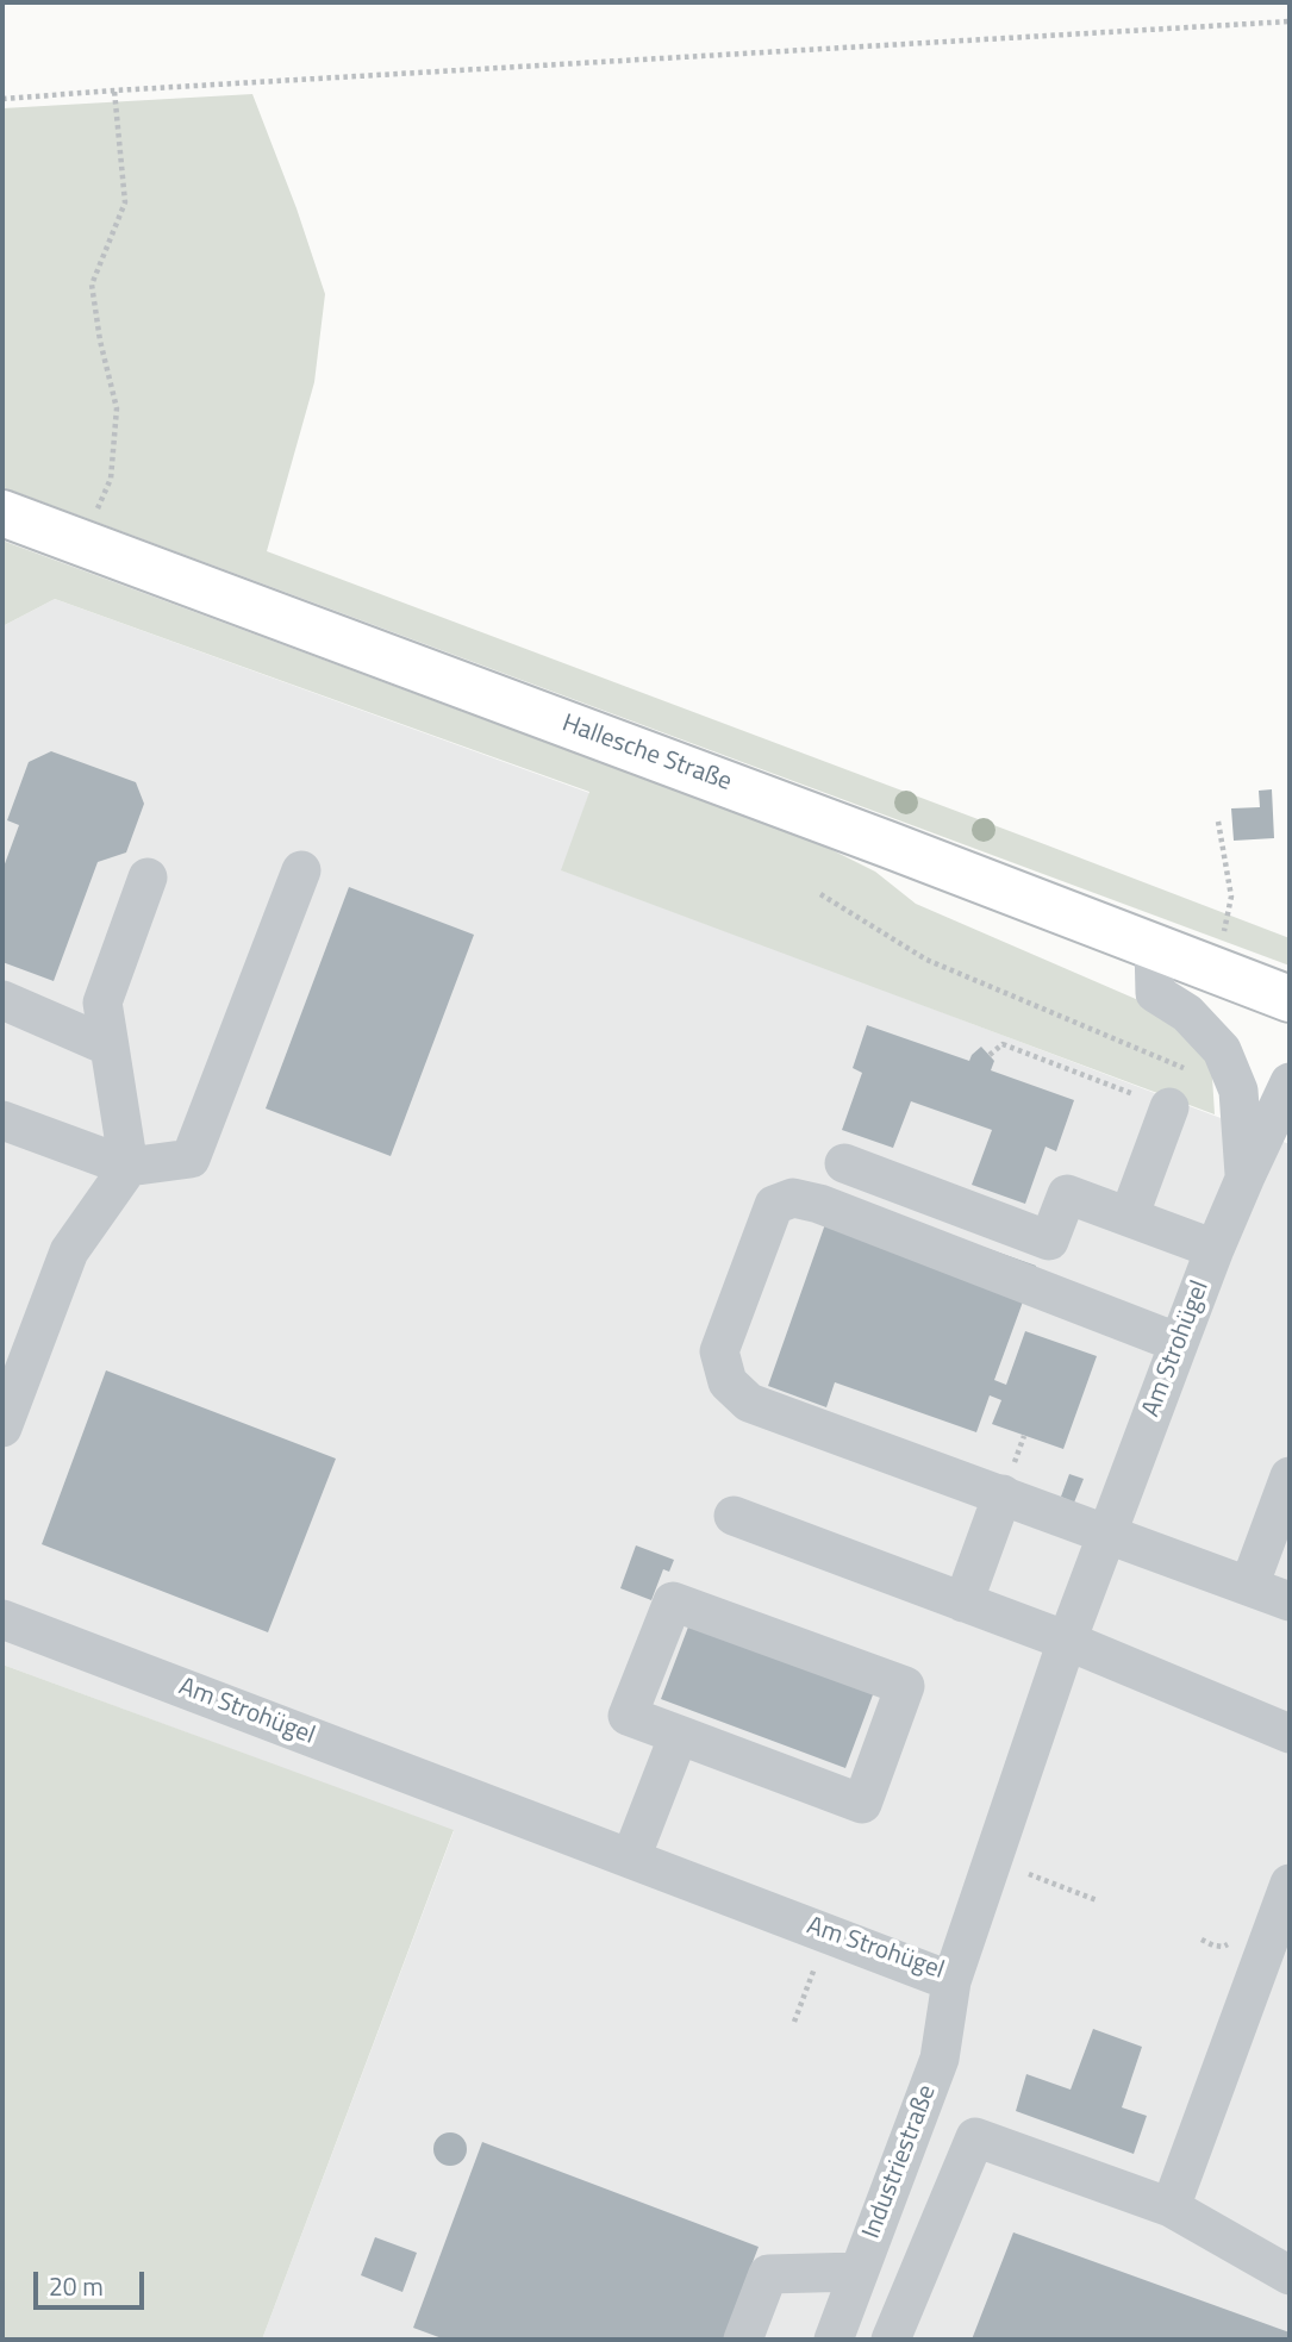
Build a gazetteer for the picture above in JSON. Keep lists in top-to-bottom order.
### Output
{
  "streets": {
    "main road": ["Hallesche Straße"],
    "street": ["Am Strohügel", "Industriestraße"]
  },
  "crossings": [
    ["Hallesche Straße", "Am Strohügel"],
    ["Am Strohügel", "Industriestraße"]
  ],
  "scale_bar": "20 m"
}
